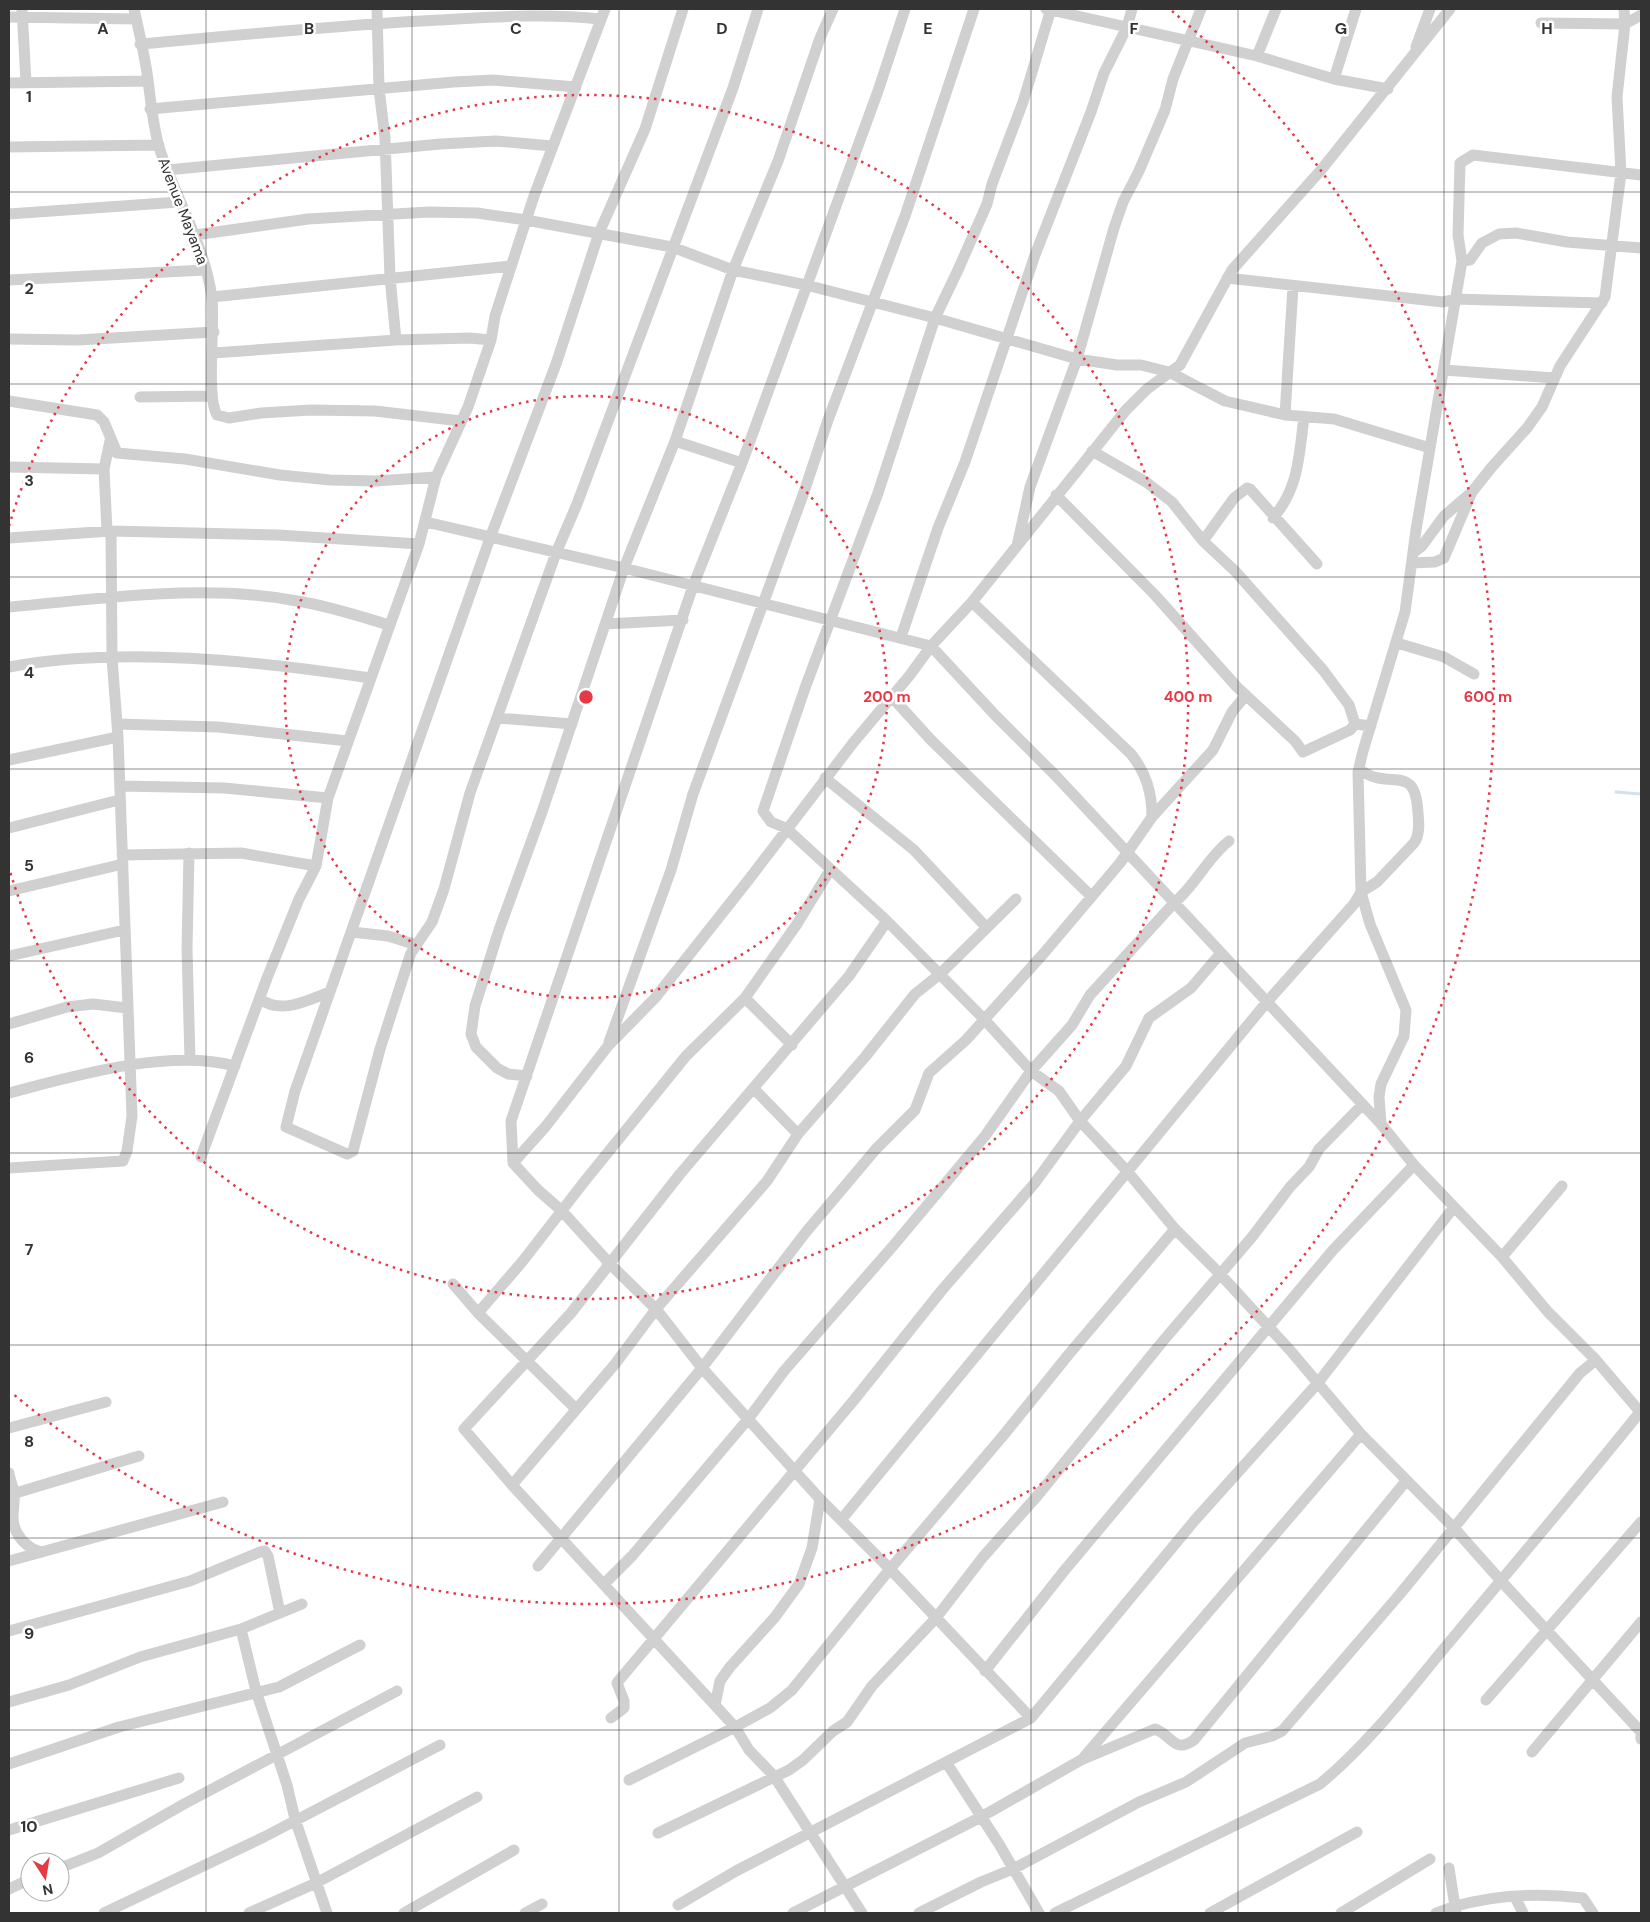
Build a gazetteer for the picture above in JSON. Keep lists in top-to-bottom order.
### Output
{
  "streets": {
    "street": ["Avenue Mayama"]
  },
  "north": "bottom",
  "grid": {
    "columns": [
      "A",
      "B",
      "C",
      "D",
      "E",
      "F",
      "G",
      "H"
    ],
    "rows": [
      "1",
      "2",
      "3",
      "4",
      "5",
      "6",
      "7",
      "8",
      "9",
      "10"
    ]
  },
  "rings": ["200 m", "400 m", "600 m"]
}
